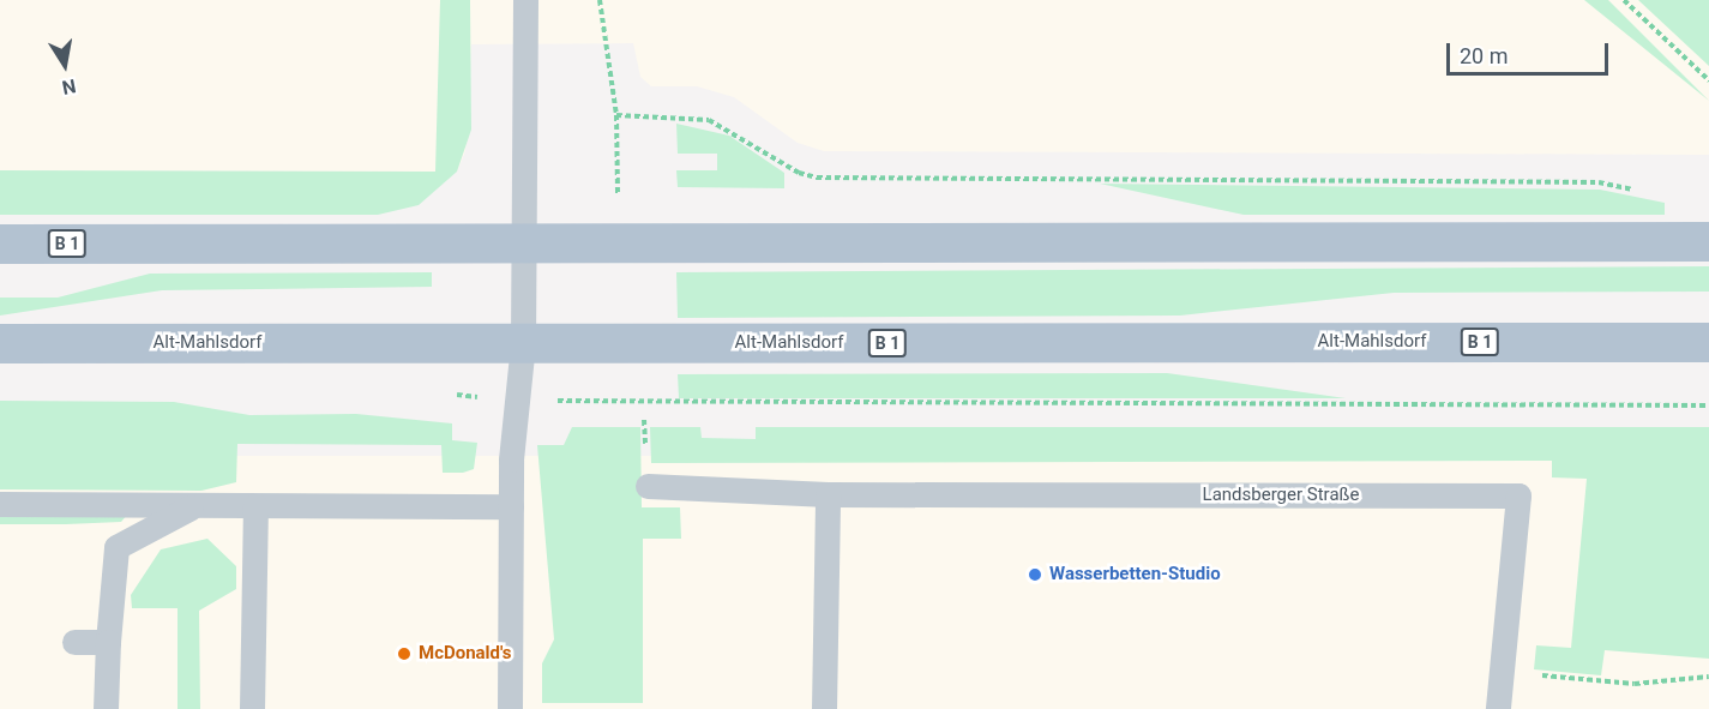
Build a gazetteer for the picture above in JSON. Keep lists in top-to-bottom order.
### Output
{
  "streets": {
    "main road": ["B 1", "Alt-Mahlsdorf"],
    "lane": ["Landsberger Straße"]
  },
  "places": ["Wasserbetten-Studio", "McDonald's"],
  "scale_bar": "20 m",
  "north": "bottom"
}
